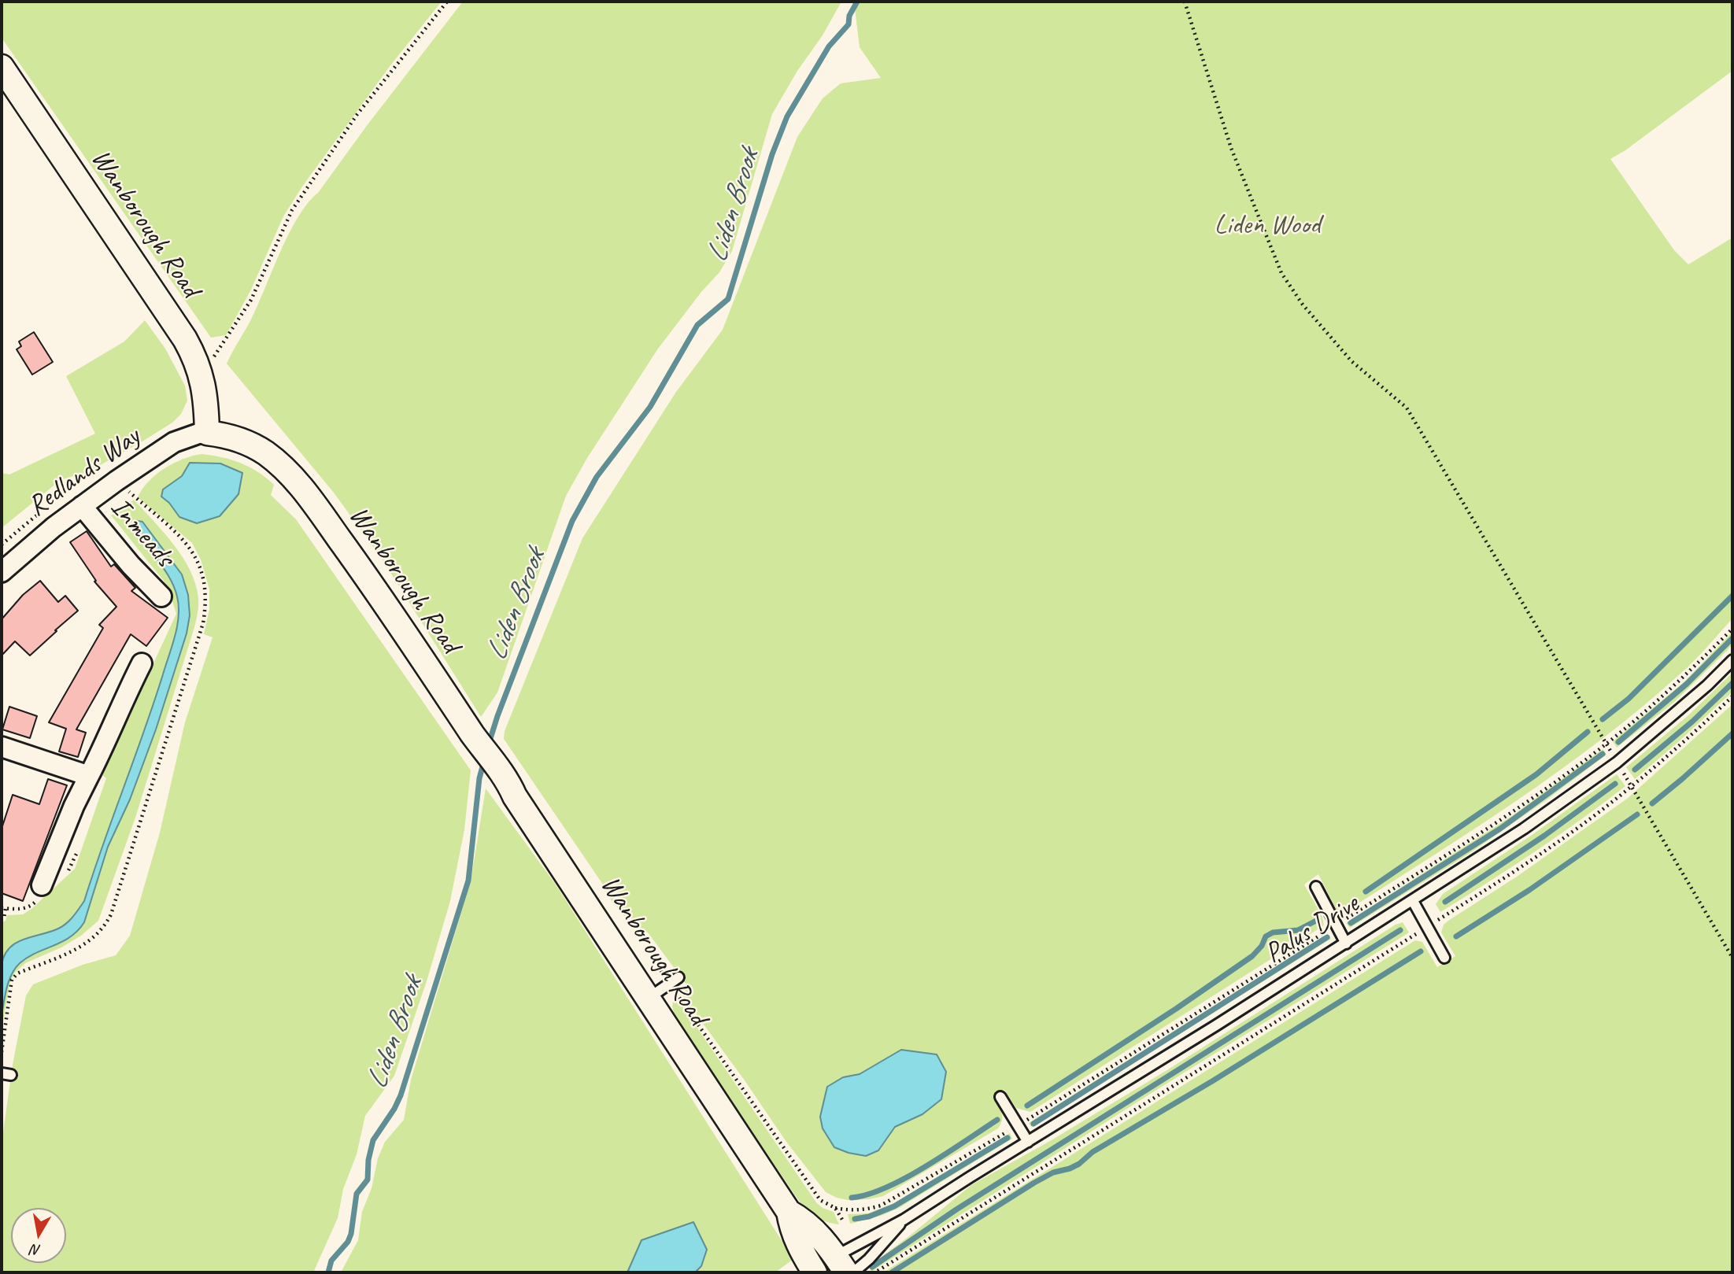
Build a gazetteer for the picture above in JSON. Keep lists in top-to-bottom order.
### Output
{
  "streets": {
    "street": [
      "Wanborough Road",
      "Redlands Way",
      "Inmeads",
      "Palus Drive"
    ]
  },
  "crossings": [
    ["Wanborough Road", "Redlands Way"],
    ["Wanborough Road", "Palus Drive"],
    ["Redlands Way", "Inmeads"]
  ],
  "water": ["Liden Brook"],
  "parks": ["Liden Wood"],
  "north": "bottom"
}
